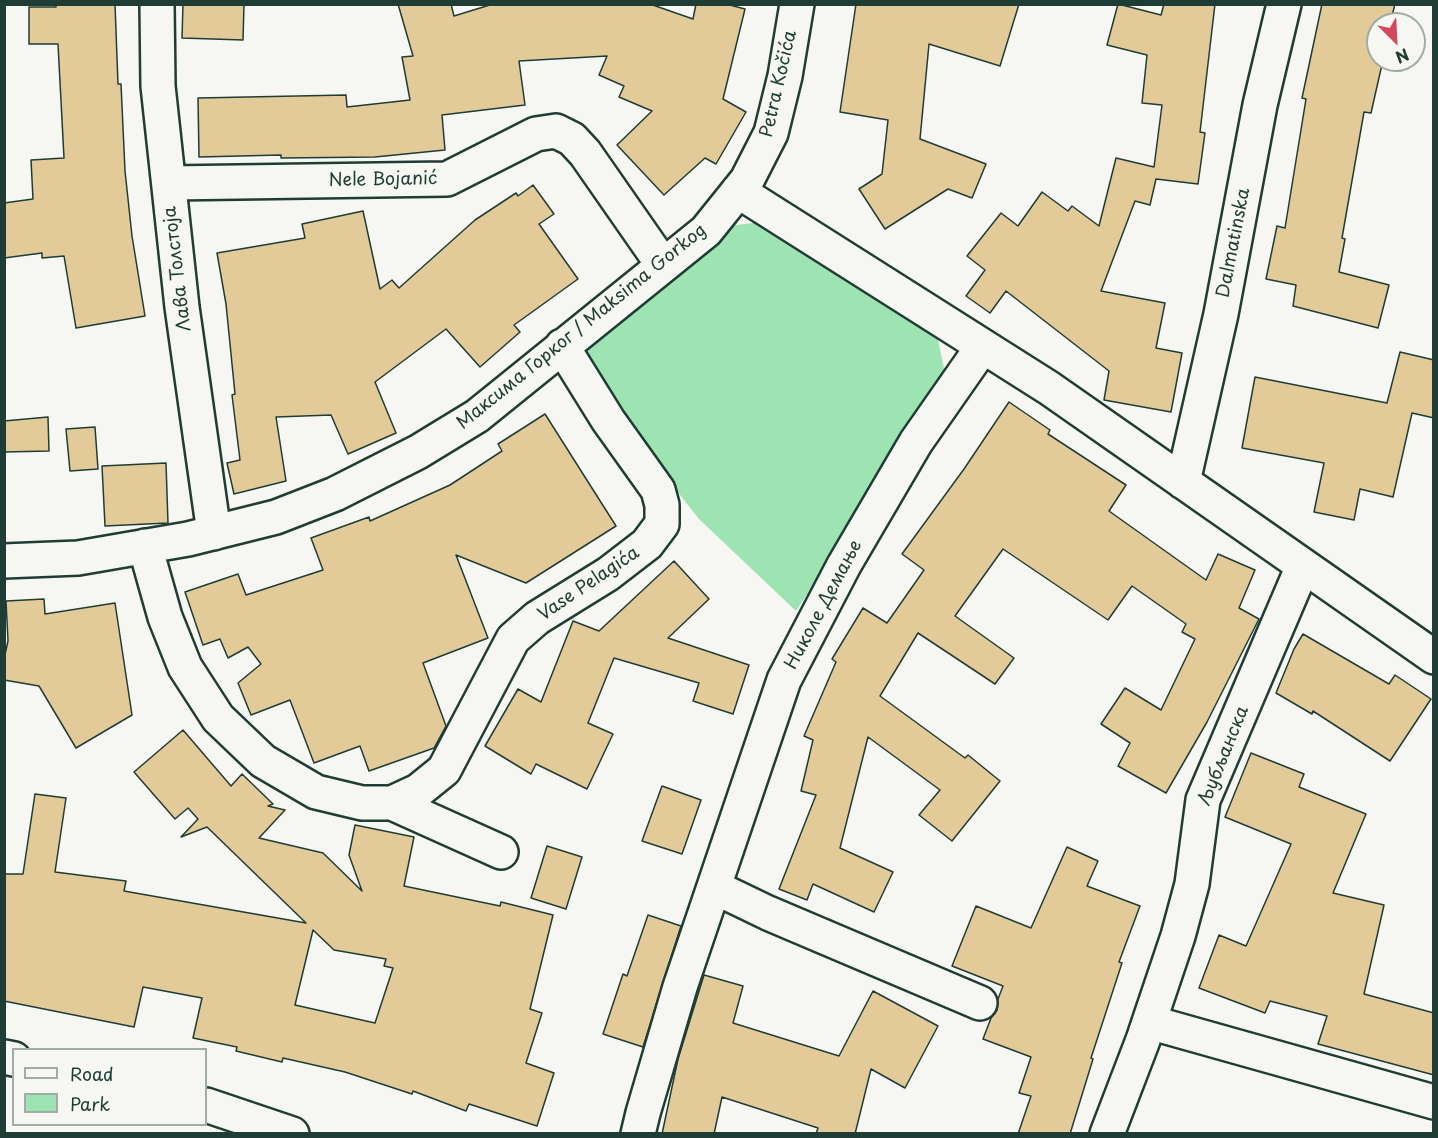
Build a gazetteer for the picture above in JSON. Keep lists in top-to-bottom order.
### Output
{
  "streets": {
    "street": [
      "Petra Kočića",
      "Nele Bojanić",
      "Dalmatinska",
      "Лава Толстоја",
      "Максима Горког / Maksima Gorkog",
      "Vase Pelagića",
      "Николе Демање",
      "Љубљанска"
    ]
  },
  "crossings": [
    ["Petra Kočića", "Максима Горког / Maksima Gorkog"],
    ["Nele Bojanić", "Лава Толстоја"],
    ["Nele Bojanić", "Максима Горког / Maksima Gorkog"],
    ["Лава Толстоја", "Максима Горког / Maksima Gorkog"],
    ["Максима Горког / Maksima Gorkog", "Vase Pelagića"]
  ],
  "legend": ["Road", "Park"],
  "north": "bottom right"
}
